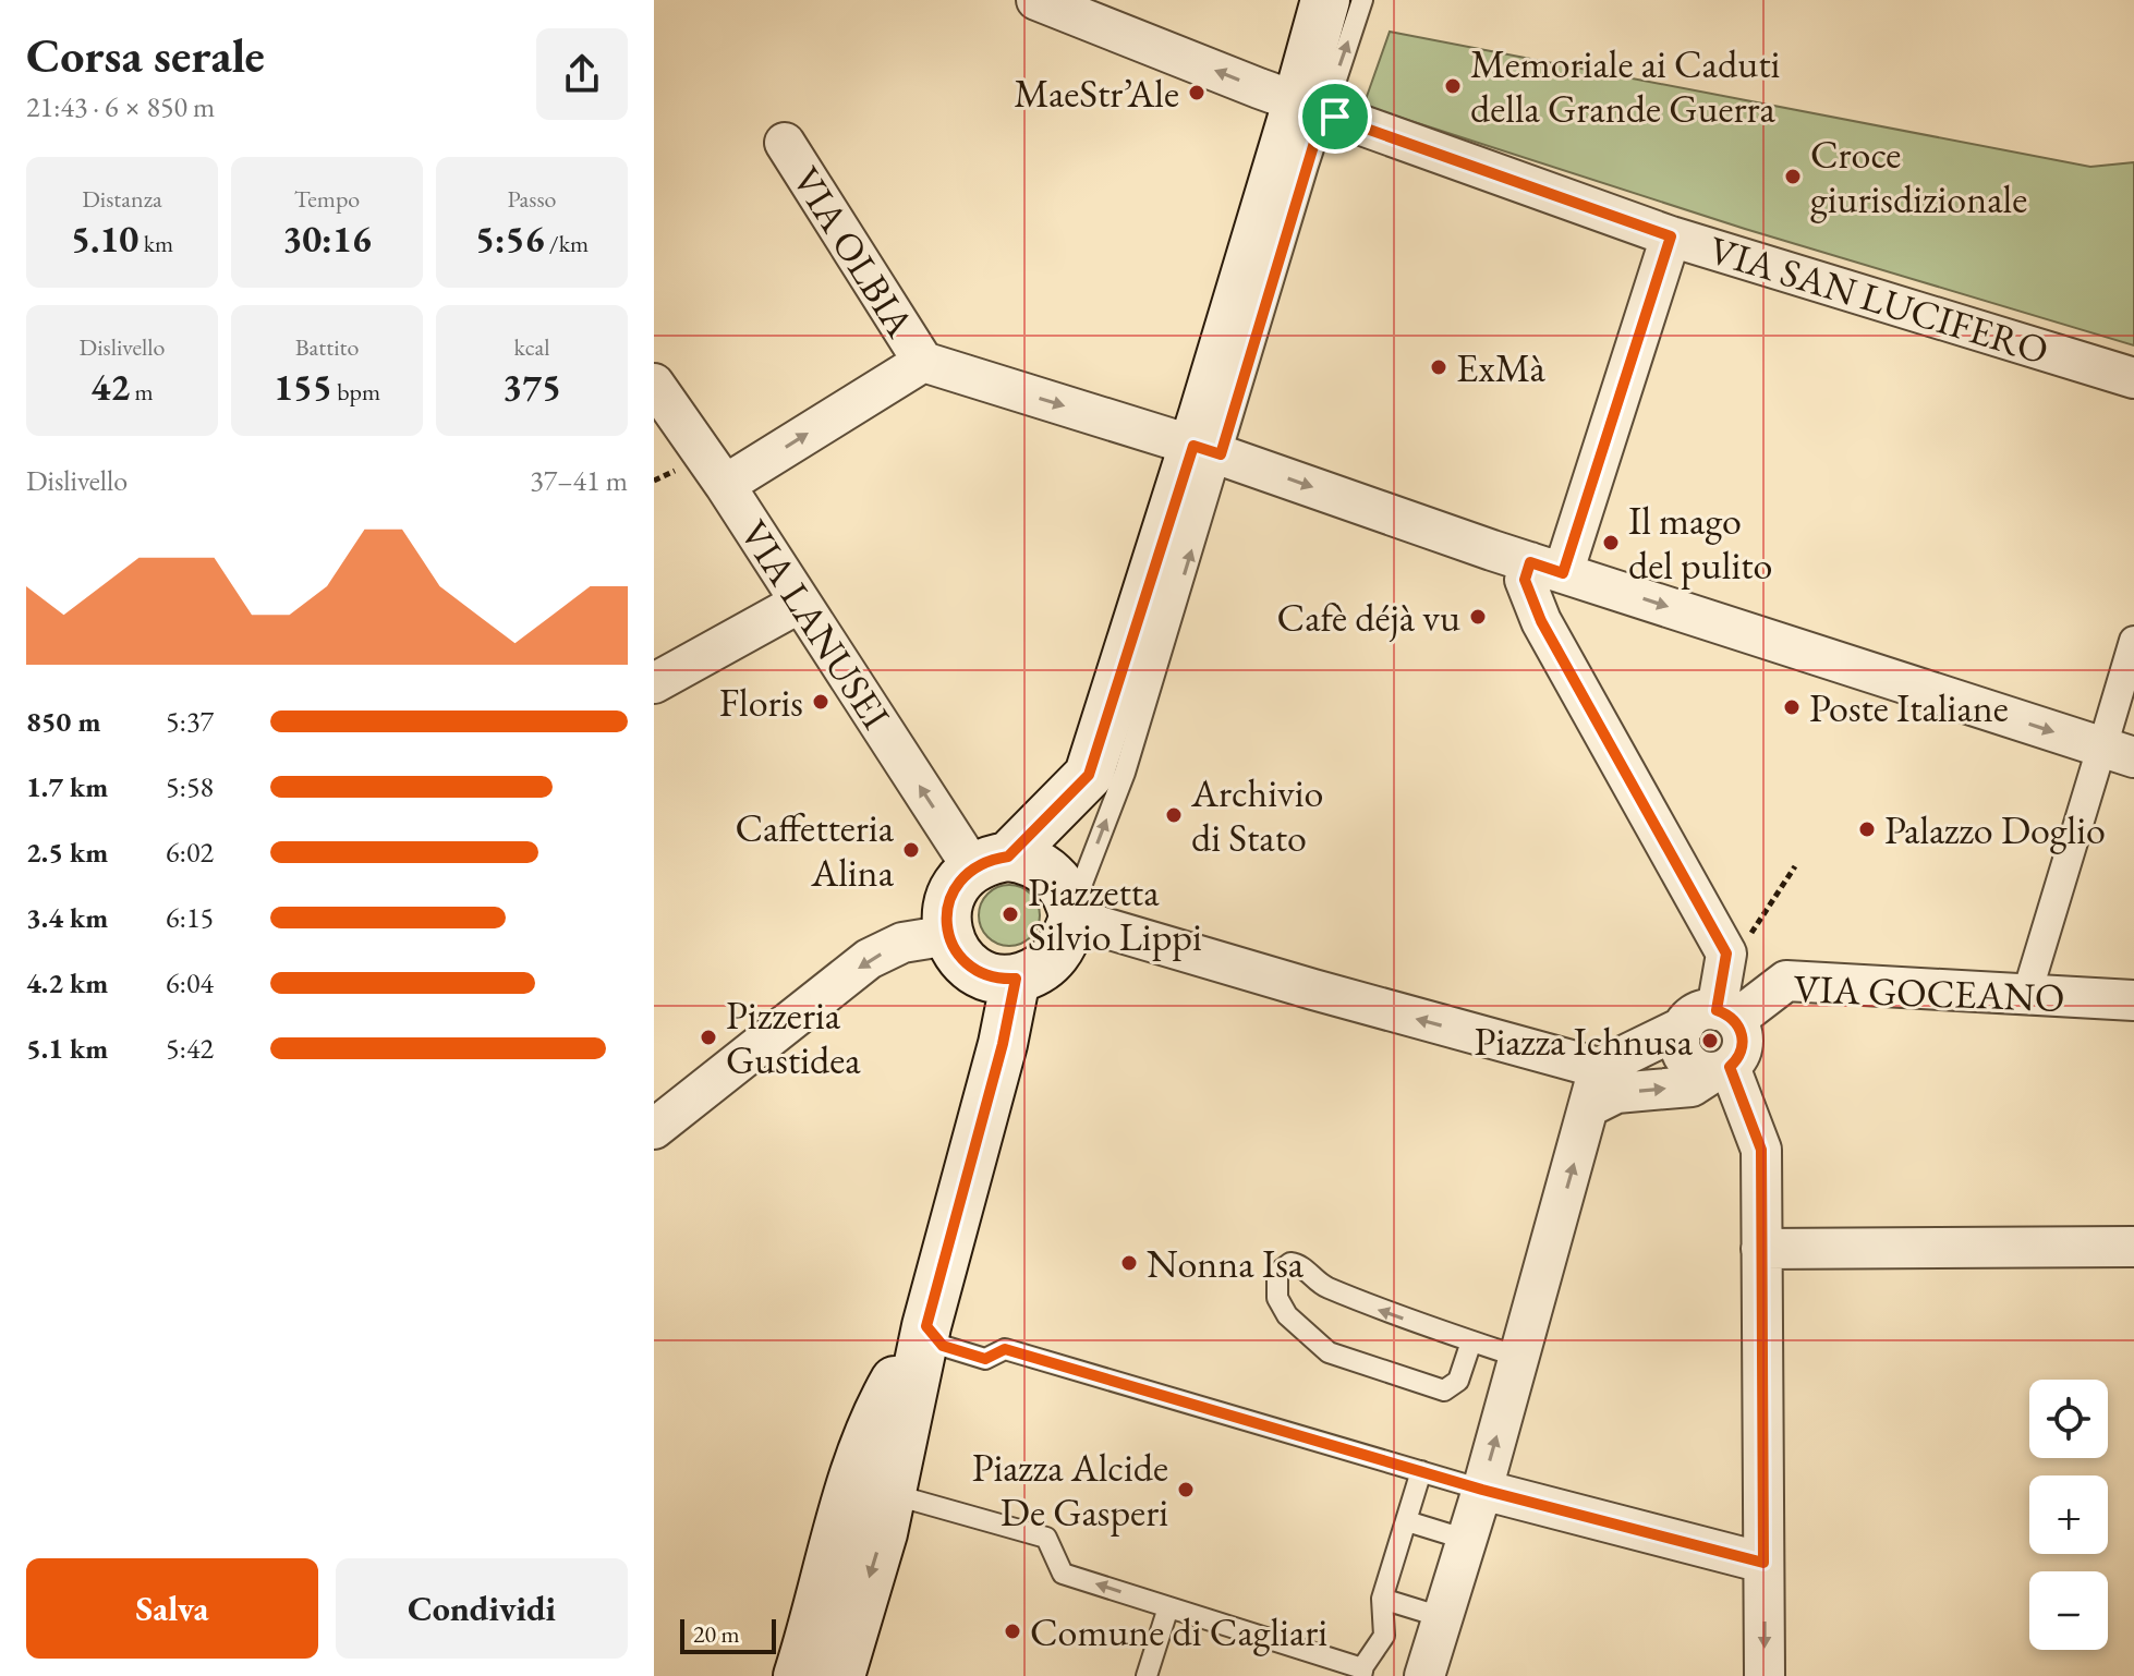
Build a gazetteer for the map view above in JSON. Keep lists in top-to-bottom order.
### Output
{
  "streets": {
    "street": [
      "VIA OLBIA",
      "VIA SAN LUCIFERO",
      "VIA LANUSEI",
      "VIA GOCEANO"
    ]
  },
  "one_way": ["VIA LANUSEI"],
  "places": [
    "Memoriale ai Caduti della Grande Guerra",
    "MaeStr’Ale",
    "Croce giurisdizionale",
    "ExMà",
    "Il mago del pulito",
    "Cafè déjà vu",
    "Floris",
    "Poste Italiane",
    "Archivio di Stato",
    "Palazzo Doglio",
    "Caffetteria Alina",
    "Piazzetta Silvio Lippi",
    "Pizzeria Gustidea",
    "Piazza Ichnusa",
    "Nonna Isa",
    "Piazza Alcide De Gasperi",
    "Comune di Cagliari"
  ],
  "scale_bar": "20 m",
  "page": {
    "heading": ["Corsa serale", "21:43 · 6 × 850 m"],
    "stats": [
      ["Distanza", "5.10 km"],
      ["Tempo", "30:16"],
      ["Passo", "5:56 /km"],
      ["Dislivello", "42 m"],
      ["Battito", "155 bpm"],
      ["kcal", "375"]
    ],
    "chart": ["Dislivello", "37–41 m"],
    "list": [
      {
        "name": "850 m",
        "note": "5:37"
      },
      {
        "name": "1.7 km",
        "note": "5:58"
      },
      {
        "name": "2.5 km",
        "note": "6:02"
      },
      {
        "name": "3.4 km",
        "note": "6:15"
      },
      {
        "name": "4.2 km",
        "note": "6:04"
      },
      {
        "name": "5.1 km",
        "note": "5:42"
      }
    ],
    "map_buttons": ["+", "−"],
    "buttons": ["Salva", "Condividi"],
    "scale": "20 m"
  }
}
